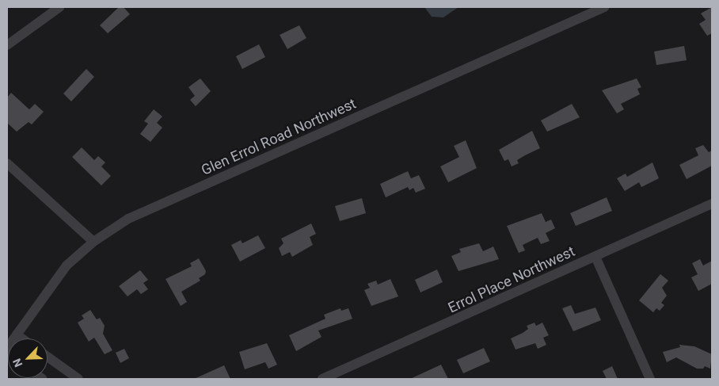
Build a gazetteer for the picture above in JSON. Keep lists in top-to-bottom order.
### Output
{
  "streets": {
    "street": ["Glen Errol Road Northwest", "Errol Place Northwest"]
  },
  "north": "bottom left"
}
